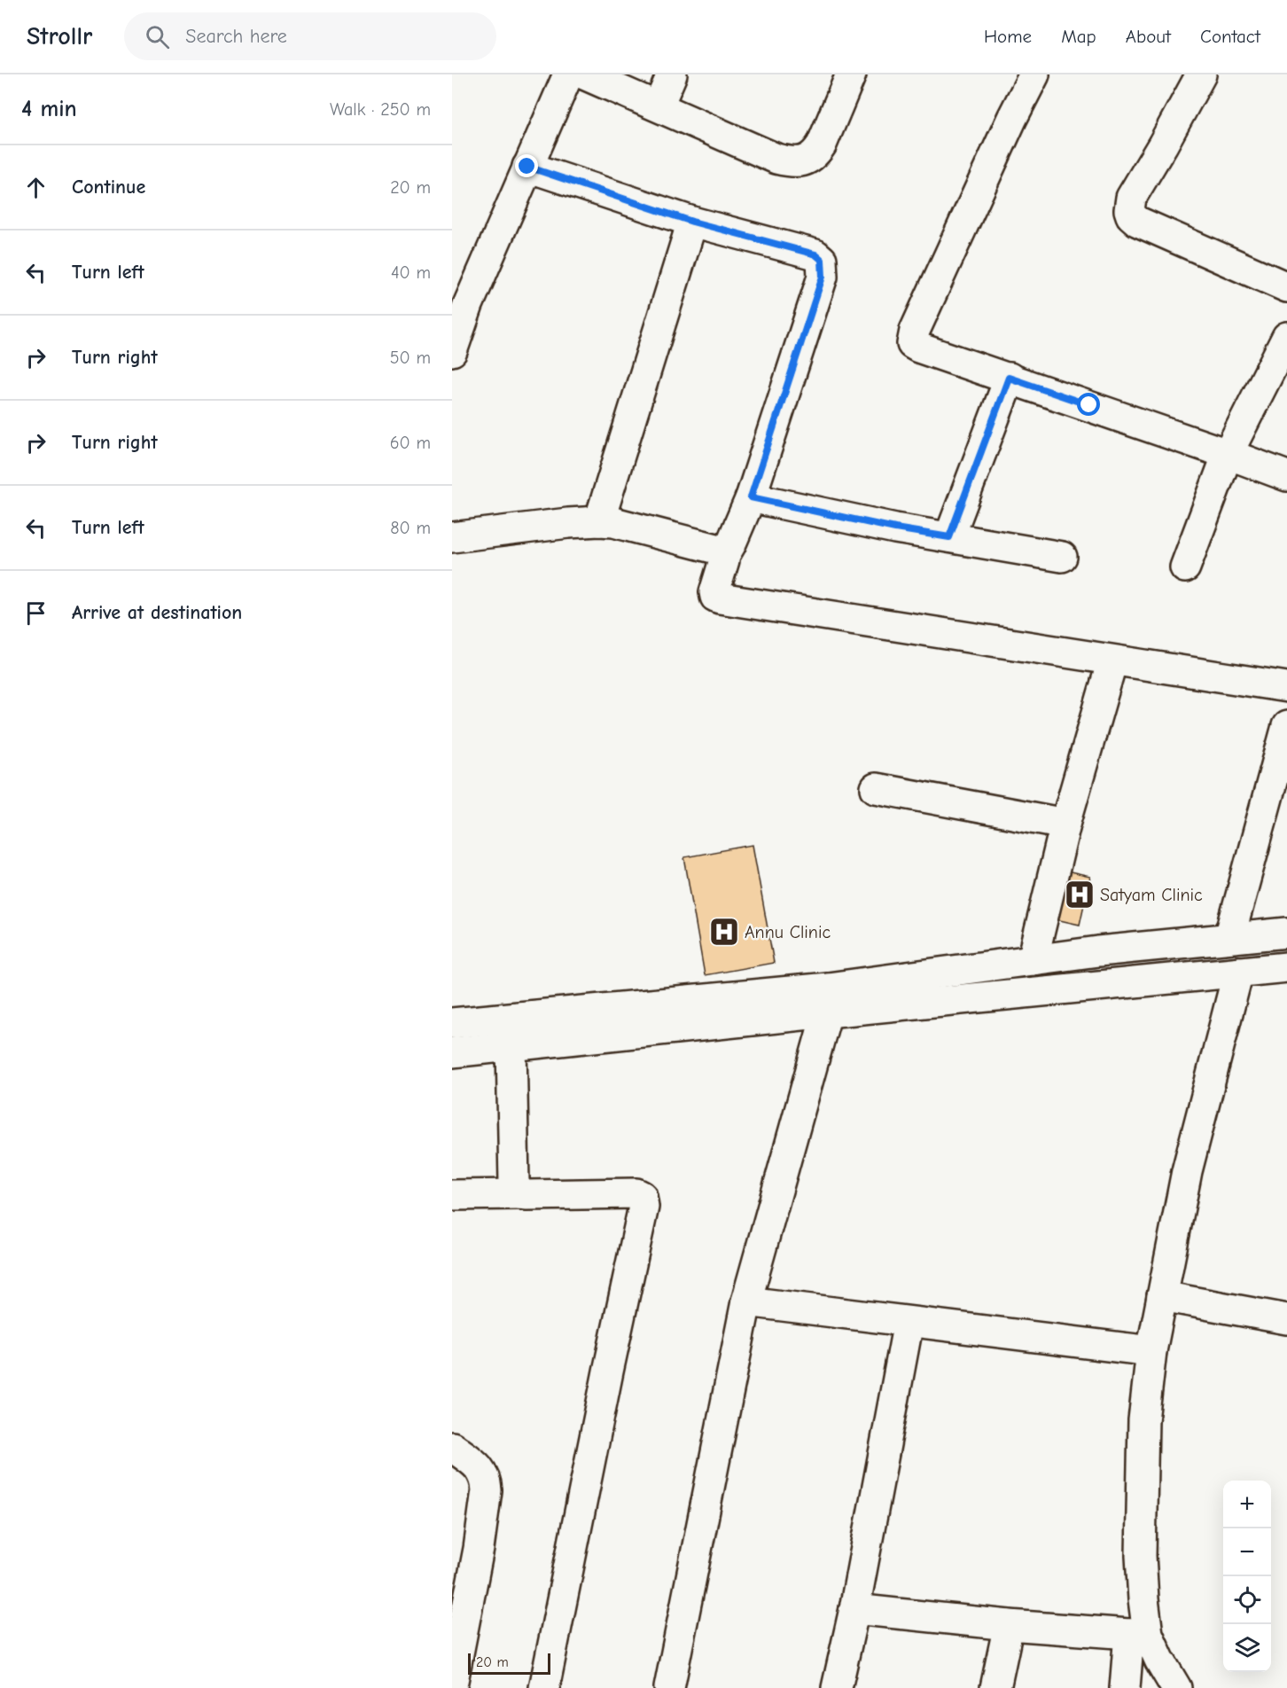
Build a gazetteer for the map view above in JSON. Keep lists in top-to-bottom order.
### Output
{
  "places": {
    "hospital": ["Satyam Clinic", "Annu Clinic"]
  },
  "scale_bar": "20 m",
  "page": {
    "header": "Strollr",
    "search": "Search here",
    "nav": [
      "Home",
      "Map",
      "About",
      "Contact"
    ],
    "heading": ["4 min", "Walk · 250 m"],
    "list": [
      ["Continue", "20 m"],
      ["Turn left", "40 m"],
      ["Turn right", "50 m"],
      ["Turn right", "60 m"],
      ["Turn left", "80 m"],
      "Arrive at destination"
    ],
    "map_buttons": ["+", "−"],
    "scale": "20 m"
  }
}
